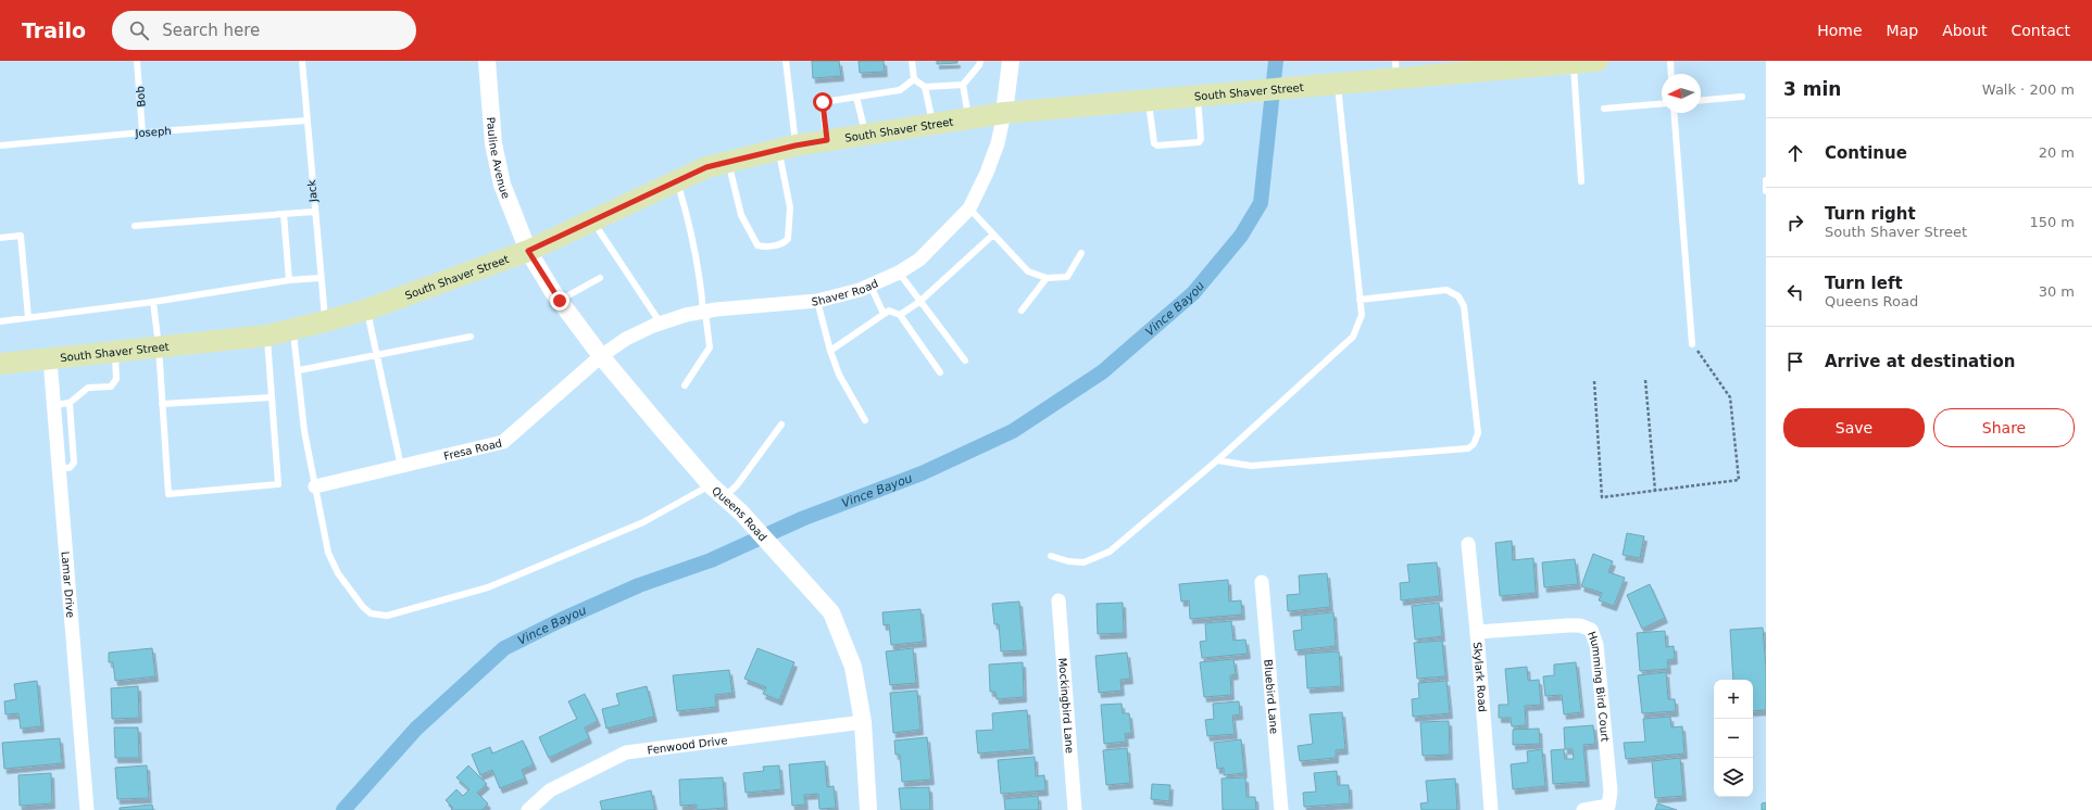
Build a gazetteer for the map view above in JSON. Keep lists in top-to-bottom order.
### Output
{
  "streets": {
    "main road": ["South Shaver Street"],
    "street": [
      "Pauline Avenue",
      "Shaver Road",
      "Fresa Road",
      "Queens Road",
      "Lamar Drive",
      "Skylark Road",
      "Humming Bird Court",
      "Bluebird Lane",
      "Mockingbird Lane",
      "Fenwood Drive"
    ],
    "lane": ["Bob", "Joseph", "Jack"]
  },
  "crossings": [
    ["South Shaver Street", "Pauline Avenue"],
    ["South Shaver Street", "Jack"],
    ["South Shaver Street", "Shaver Road"],
    ["South Shaver Street", "Queens Road"],
    ["South Shaver Street", "Lamar Drive"],
    ["Bob", "Joseph"],
    ["Joseph", "Jack"],
    ["Pauline Avenue", "Queens Road"],
    ["Shaver Road", "Fresa Road"],
    ["Shaver Road", "Queens Road"],
    ["Fresa Road", "Queens Road"],
    ["Queens Road", "Fenwood Drive"],
    ["Skylark Road", "Humming Bird Court"]
  ],
  "water": ["Vince Bayou"],
  "north": "left",
  "page": {
    "header": "Trailo",
    "search": "Search here",
    "nav": [
      "Home",
      "Map",
      "About",
      "Contact"
    ],
    "heading": ["3 min", "Walk · 200 m"],
    "list": [
      ["Continue", "20 m"],
      ["Turn right", "South Shaver Street", "150 m"],
      ["Turn left", "Queens Road", "30 m"],
      "Arrive at destination"
    ],
    "buttons": ["Save", "Share"],
    "map_buttons": ["+", "−"]
  }
}
